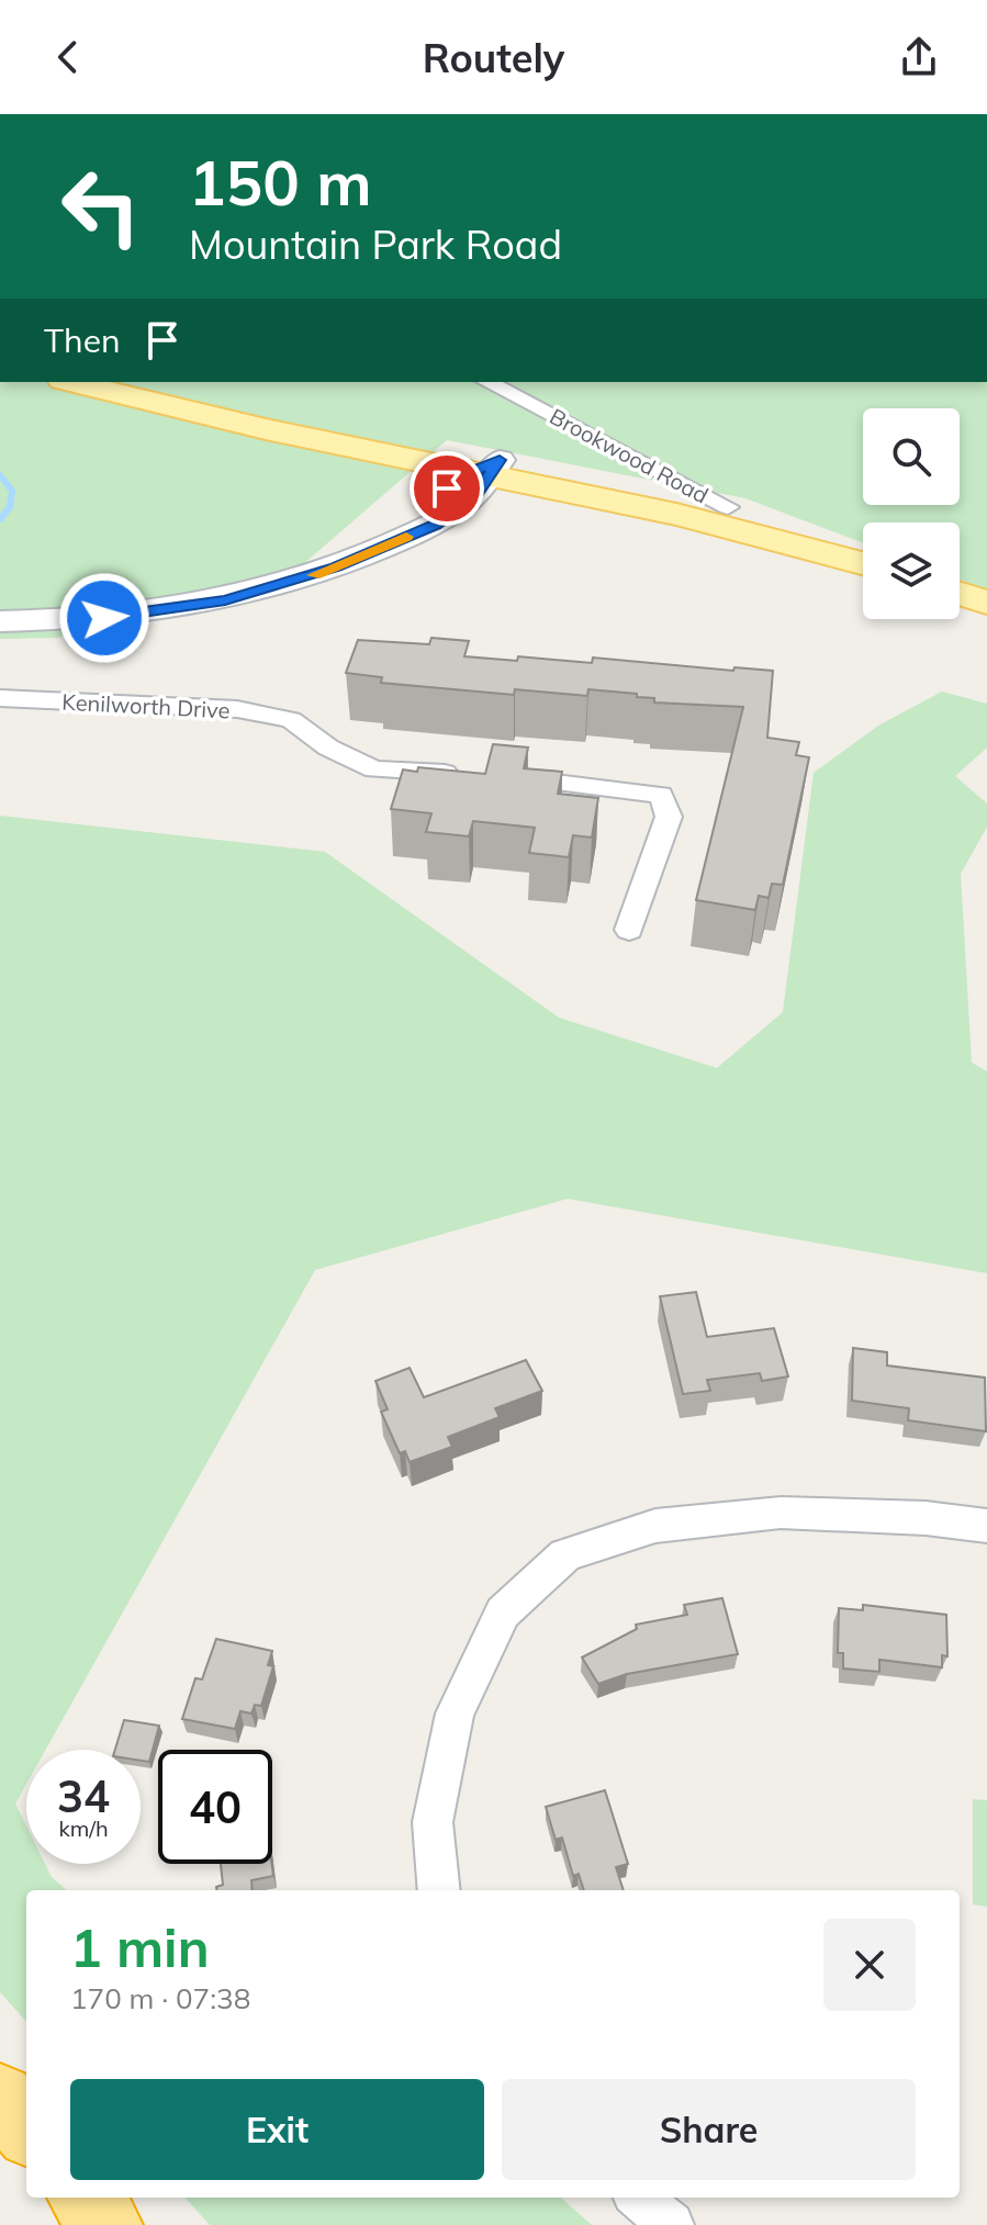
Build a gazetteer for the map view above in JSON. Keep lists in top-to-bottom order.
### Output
{
  "streets": {
    "street": ["Brookwood Road", "Kenilworth Drive"]
  },
  "page": {
    "header": "Routely",
    "turn": ["150 m", "Mountain Park Road"],
    "then": "Then",
    "speed": "34 km/h",
    "limit": "40",
    "heading": ["1 min", "170 m · 07:38"],
    "buttons": ["Exit", "Share"]
  }
}
